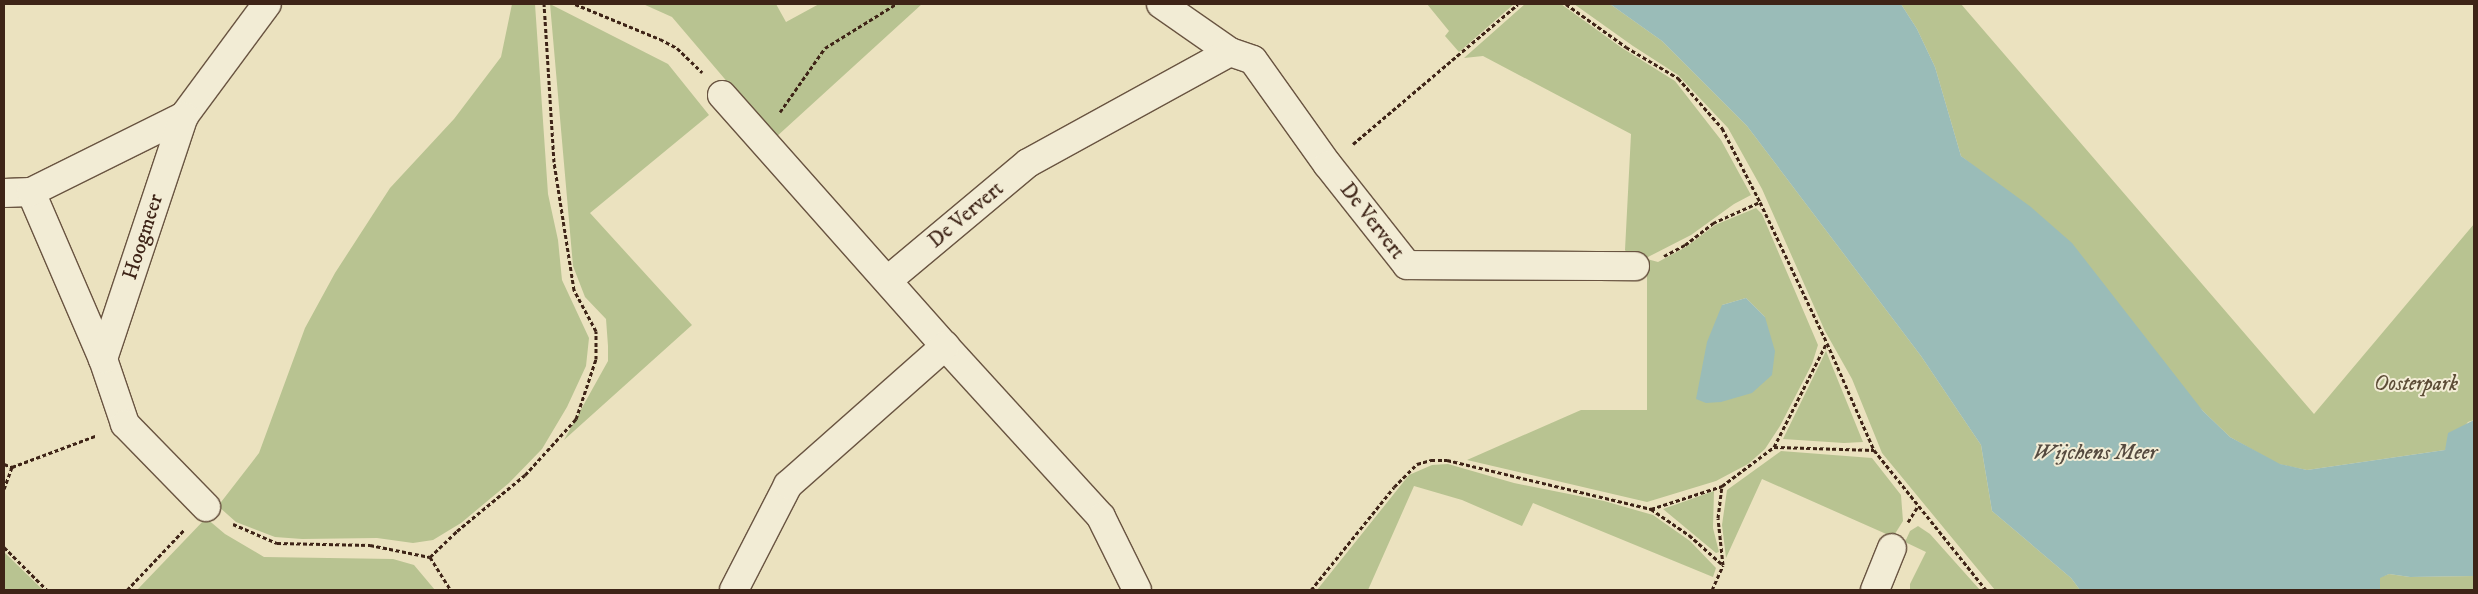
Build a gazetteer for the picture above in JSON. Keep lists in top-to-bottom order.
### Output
{
  "streets": {
    "street": ["De Ververt", "Hoogmeer"]
  },
  "water": ["Wijchens Meer"],
  "parks": ["Oosterpark"]
}
